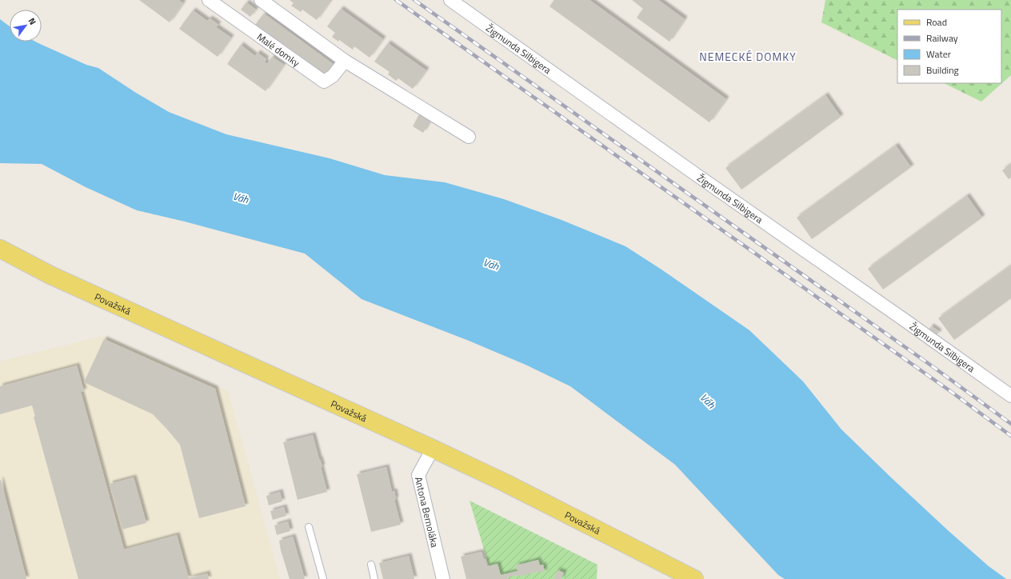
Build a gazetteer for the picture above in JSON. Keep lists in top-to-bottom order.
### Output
{
  "streets": {
    "main road": ["Považská"],
    "street": ["Žigmunda Silbigera", "Malé domky", "Antona Bernoláka"]
  },
  "crossings": [
    ["Považská", "Antona Bernoláka"]
  ],
  "districts": ["NEMECKÉ DOMKY"],
  "water": ["Váh"],
  "legend": [
    "Road",
    "Railway",
    "Water",
    "Building"
  ],
  "north": "top right"
}
